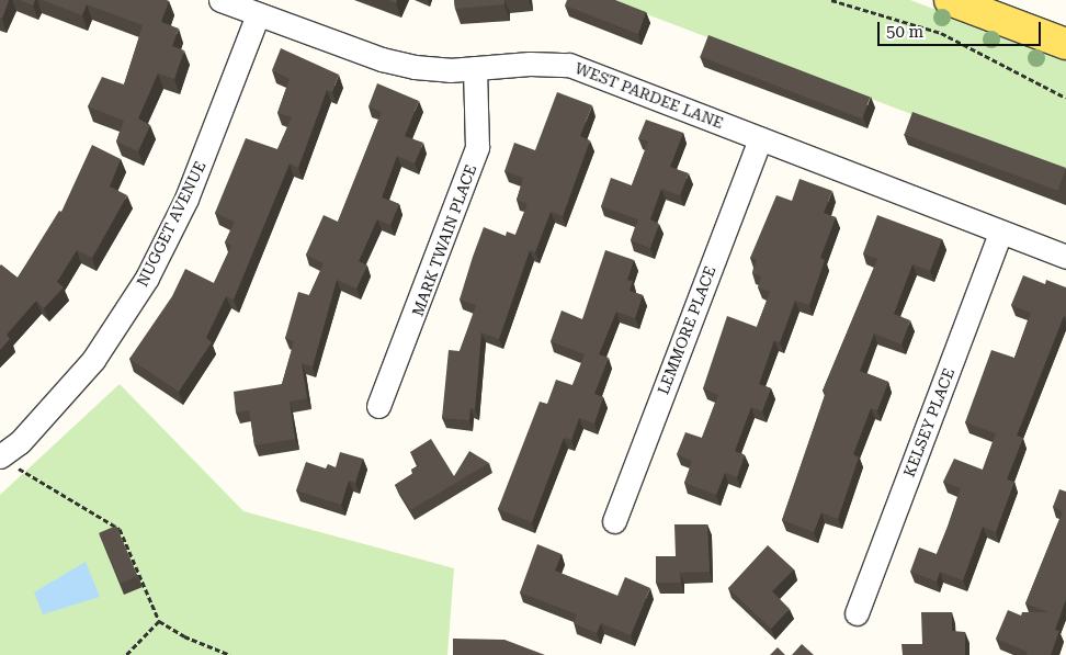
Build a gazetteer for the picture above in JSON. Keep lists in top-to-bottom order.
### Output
{
  "streets": {
    "street": [
      "WEST PARDEE LANE",
      "NUGGET AVENUE",
      "MARK TWAIN PLACE",
      "LEMMORE PLACE",
      "KELSEY PLACE"
    ]
  },
  "crossings": [
    ["WEST PARDEE LANE", "NUGGET AVENUE"],
    ["WEST PARDEE LANE", "MARK TWAIN PLACE"],
    ["WEST PARDEE LANE", "LEMMORE PLACE"],
    ["WEST PARDEE LANE", "KELSEY PLACE"]
  ],
  "scale_bar": "50 m"
}
